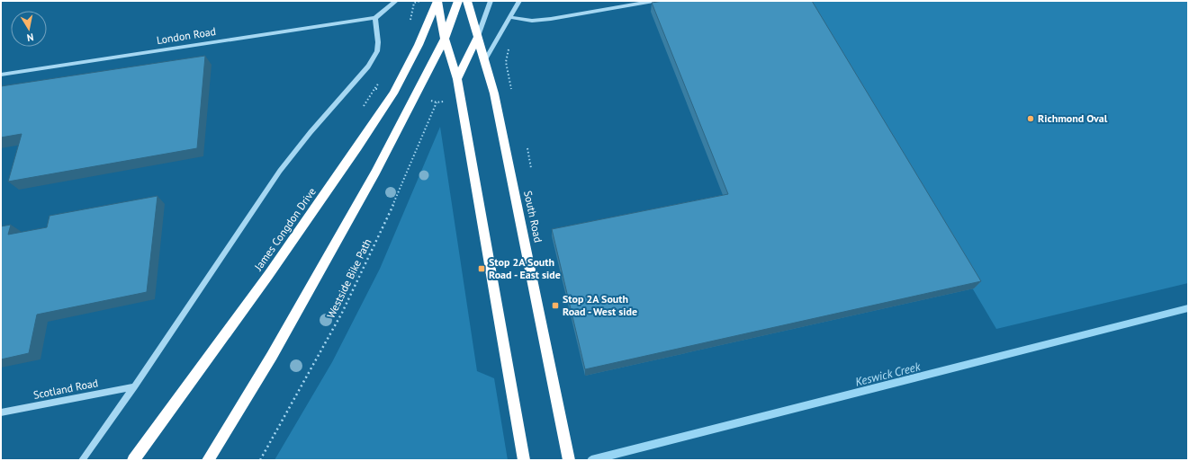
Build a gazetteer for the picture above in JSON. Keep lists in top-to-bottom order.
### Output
{
  "streets": {
    "highway": ["South Road", "James Congdon Drive"],
    "street": ["London Road", "Scotland Road"],
    "path": ["Westside Bike Path"]
  },
  "water": ["Keswick Creek"],
  "places": {
    "other": ["Richmond Oval"],
    "transit": ["Stop 2A South Road - East side", "Stop 2A South Road - West side"]
  },
  "north": "bottom"
}
